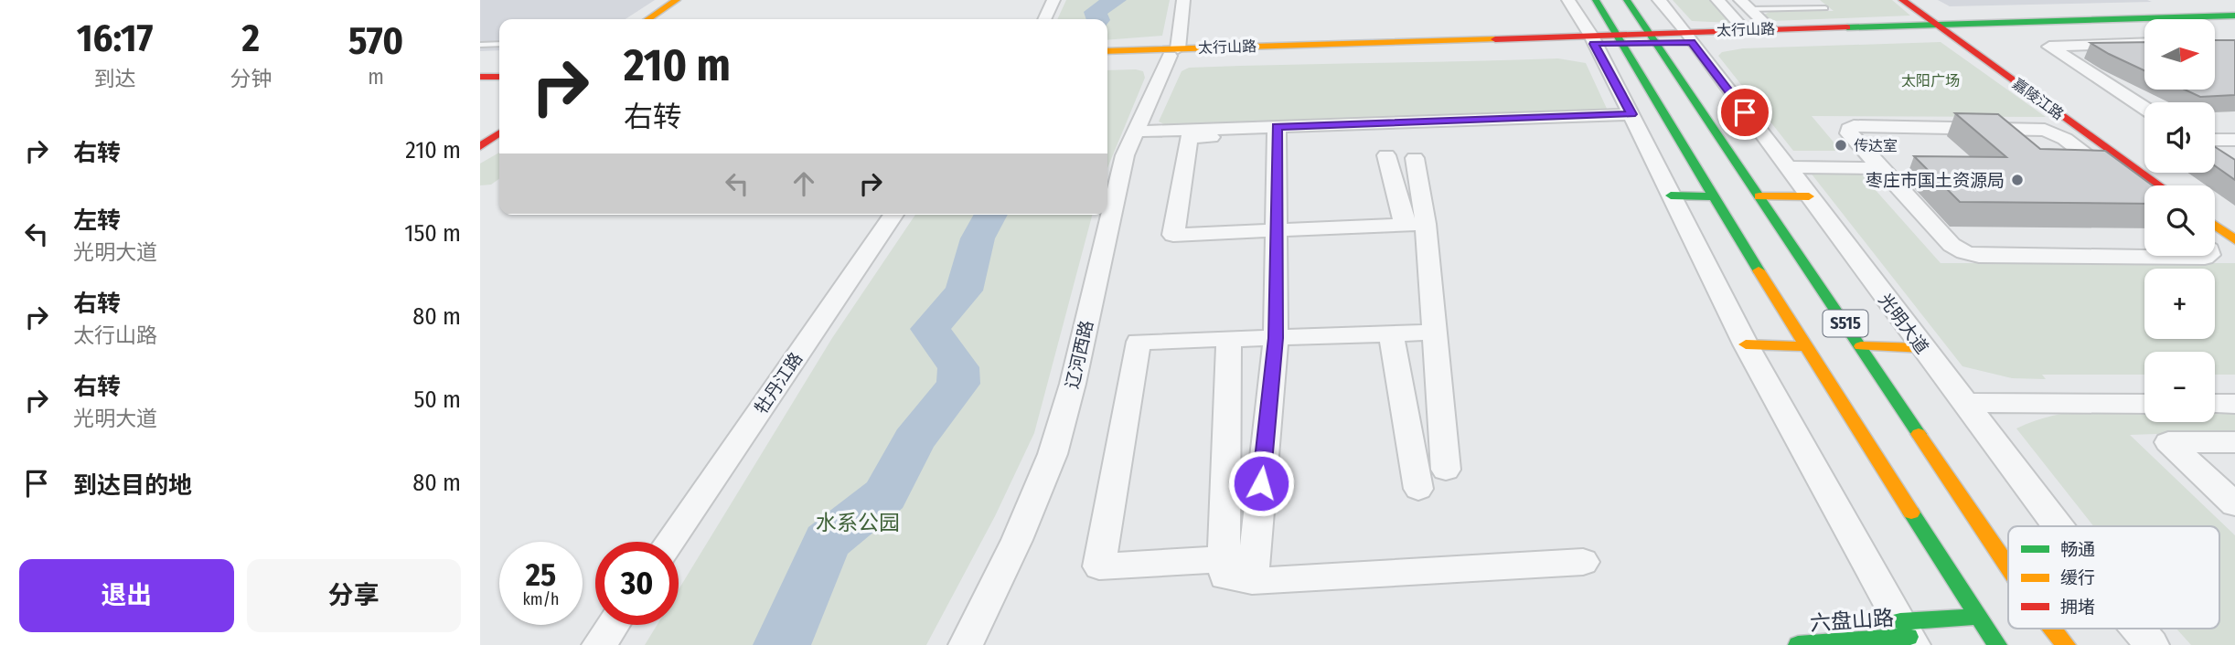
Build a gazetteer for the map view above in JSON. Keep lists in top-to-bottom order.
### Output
{
  "streets": {
    "main road": [
      "太行山路",
      "嘉陵江路",
      "S515",
      "六盘山路"
    ],
    "street": ["光明大道", "辽河西路", "牡丹江路"]
  },
  "crossings": [
    ["太行山路", "嘉陵江路"],
    ["太行山路", "S515"],
    ["太行山路", "光明大道"],
    ["太行山路", "辽河西路"],
    ["S515", "六盘山路"]
  ],
  "parks": ["太阳广场", "水系公园"],
  "places": ["传达室", "枣庄市国土资源局"],
  "legend": ["畅通", "缓行", "拥堵"],
  "north": "right",
  "page": {
    "eta": [
      "16:17",
      "到达",
      "2",
      "分钟",
      "570",
      "m"
    ],
    "map_buttons": ["+", "−"],
    "turn": ["210 m", "右转"],
    "list": [
      {
        "name": "右转",
        "value": "210 m"
      },
      {
        "name": "左转",
        "note": "光明大道",
        "value": "150 m"
      },
      {
        "name": "右转",
        "note": "太行山路",
        "value": "80 m"
      },
      {
        "name": "右转",
        "note": "光明大道",
        "value": "50 m"
      },
      {
        "name": "到达目的地",
        "value": "80 m"
      }
    ],
    "speed": "25 km/h",
    "limit": "30",
    "buttons": ["退出", "分享"]
  }
}
